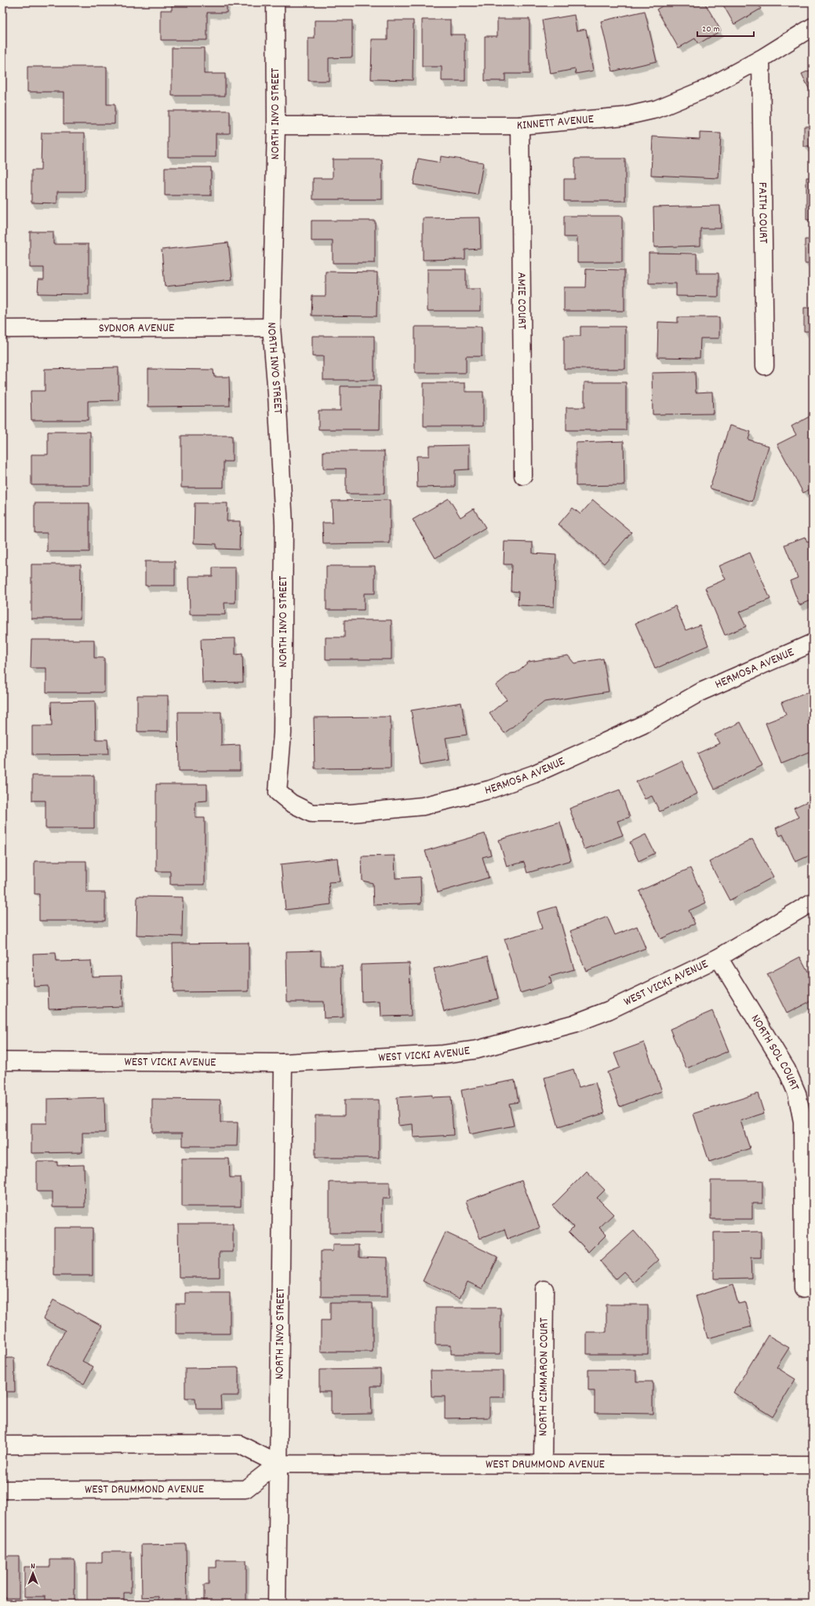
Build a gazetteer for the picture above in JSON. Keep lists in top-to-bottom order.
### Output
{
  "streets": {
    "street": [
      "NORTH INYO STREET",
      "KINNETT AVENUE",
      "FAITH COURT",
      "AMIE COURT",
      "SYDNOR AVENUE",
      "HERMOSA AVENUE",
      "WEST VICKI AVENUE",
      "NORTH SOL COURT",
      "NORTH CIMMARON COURT",
      "WEST DRUMMOND AVENUE"
    ]
  },
  "crossings": [
    ["NORTH INYO STREET", "KINNETT AVENUE"],
    ["NORTH INYO STREET", "SYDNOR AVENUE"],
    ["NORTH INYO STREET", "HERMOSA AVENUE"],
    ["NORTH INYO STREET", "WEST VICKI AVENUE"],
    ["NORTH INYO STREET", "WEST DRUMMOND AVENUE"],
    ["KINNETT AVENUE", "FAITH COURT"],
    ["KINNETT AVENUE", "AMIE COURT"],
    ["WEST VICKI AVENUE", "NORTH SOL COURT"],
    ["NORTH CIMMARON COURT", "WEST DRUMMOND AVENUE"]
  ],
  "scale_bar": "20 m",
  "north": "top"
}
